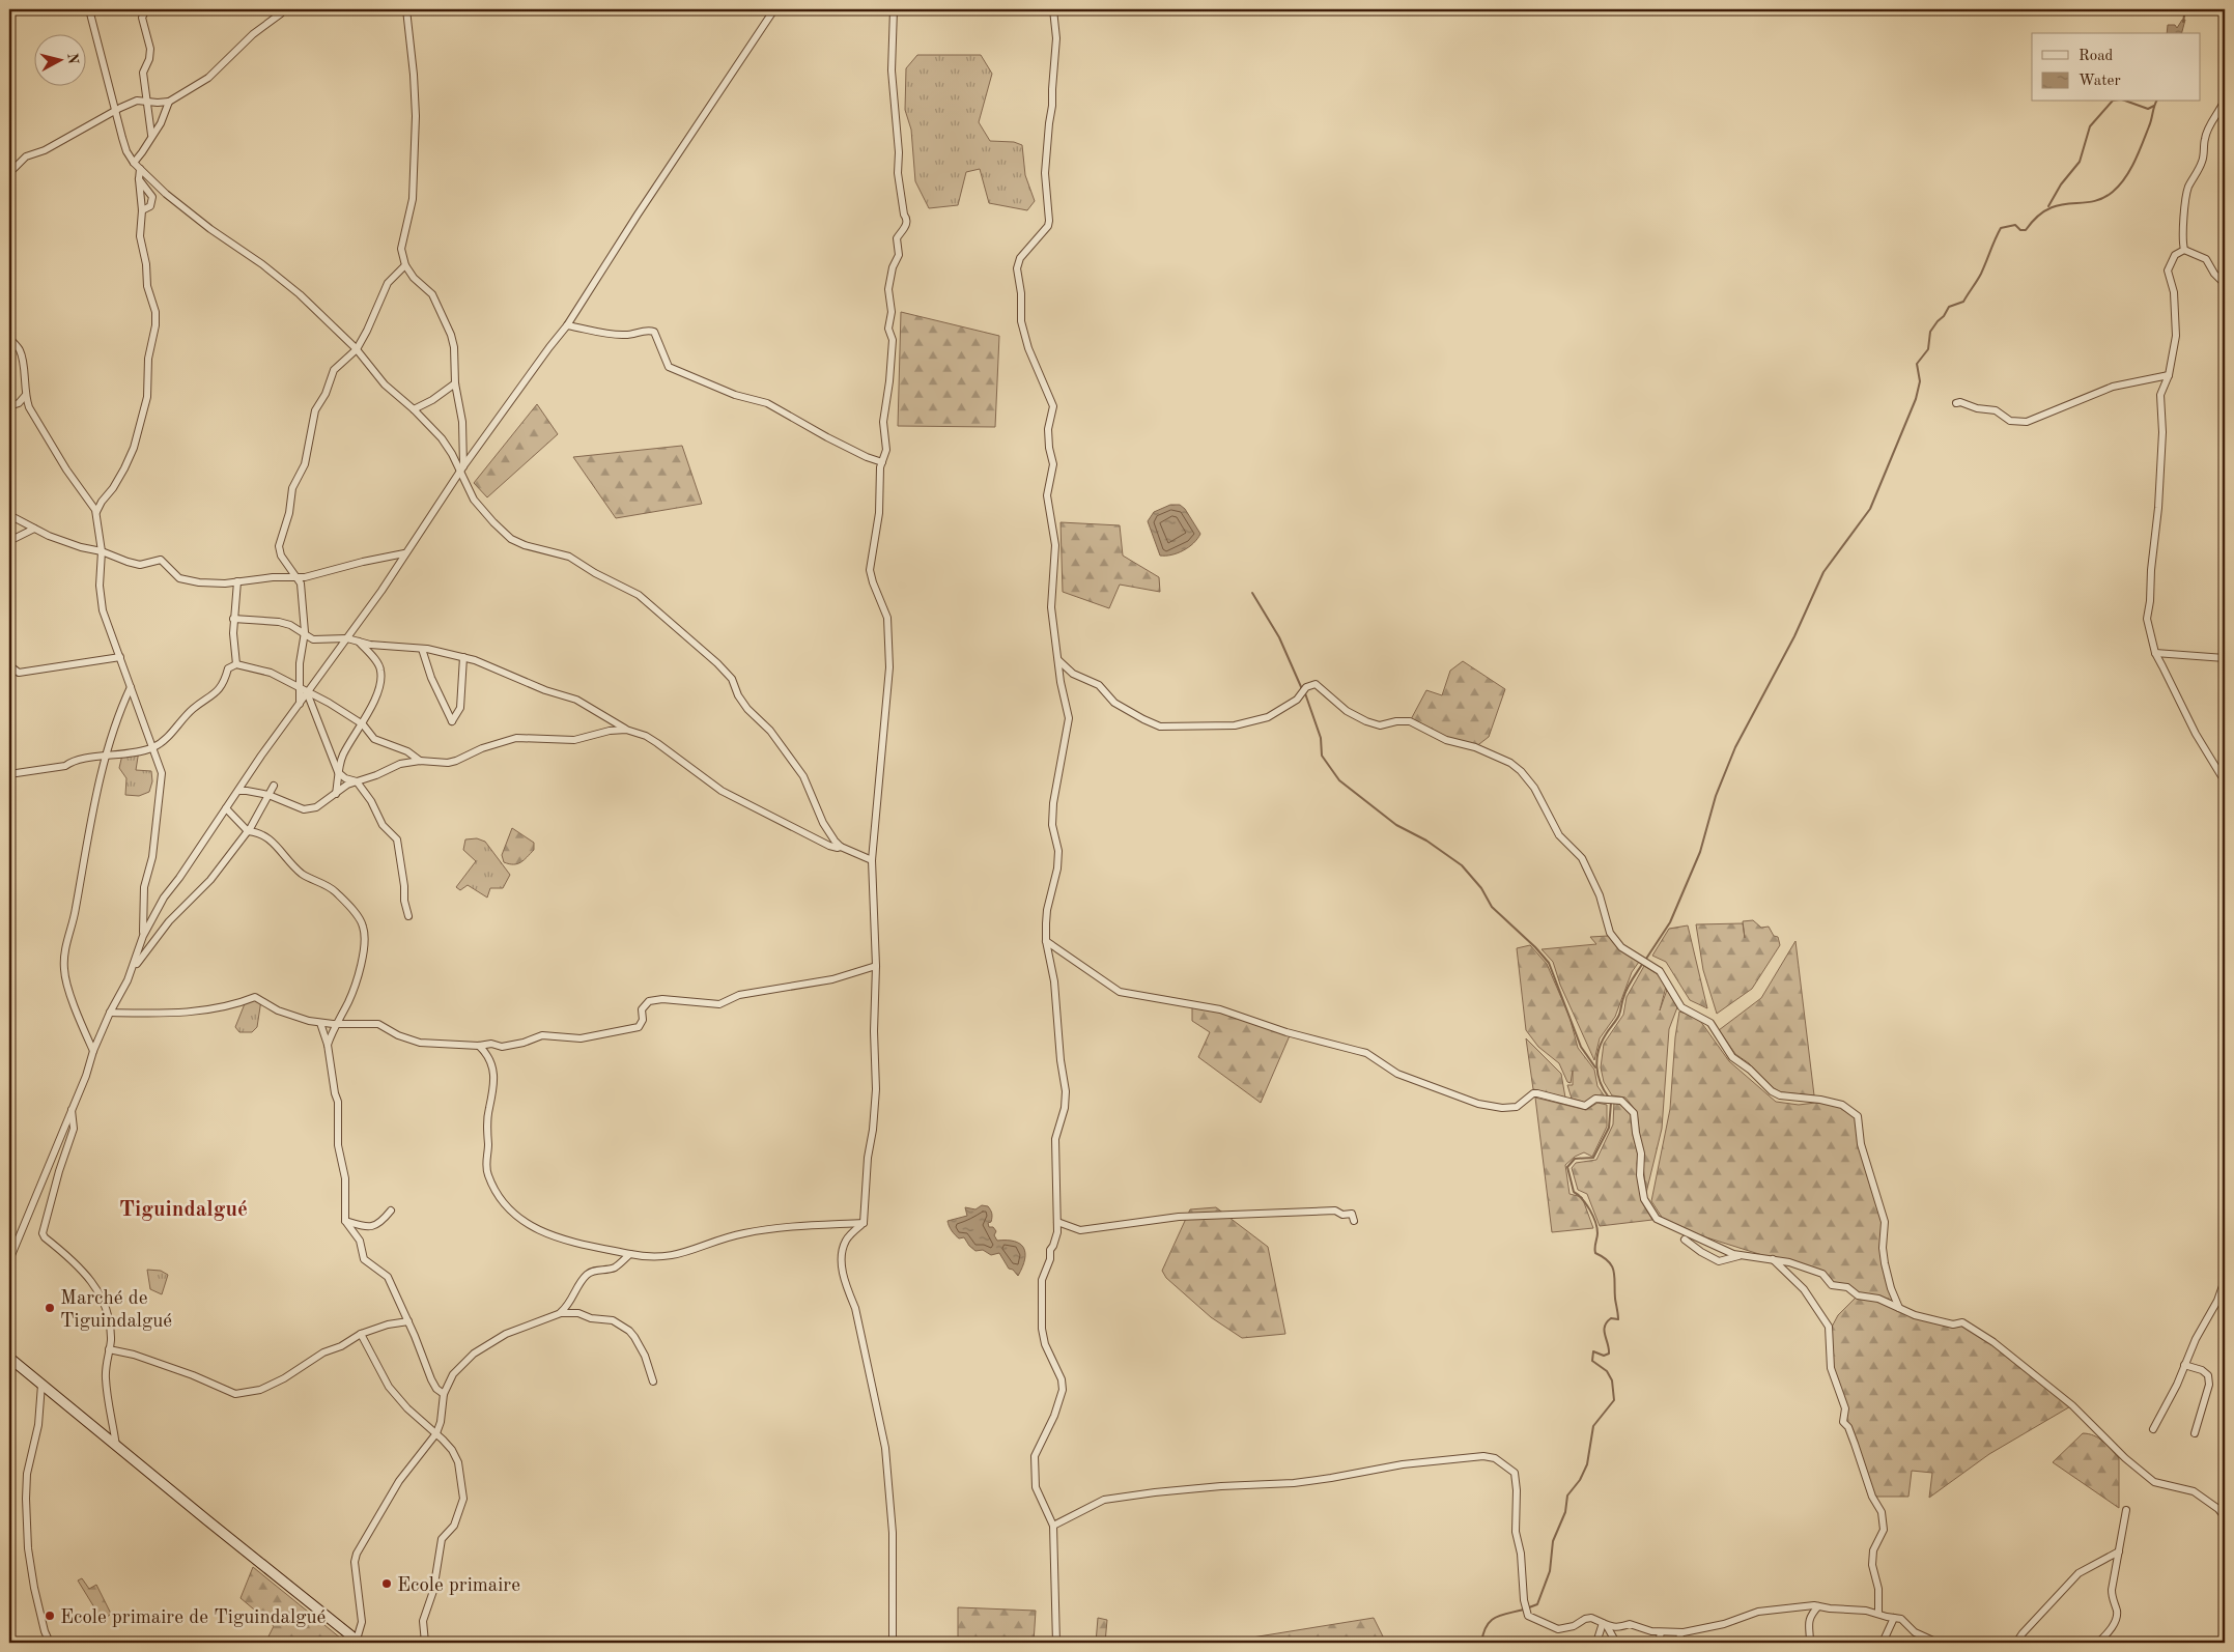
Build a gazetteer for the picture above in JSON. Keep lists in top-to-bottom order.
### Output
{
  "districts": ["Tiguindalgué"],
  "places": ["Marché de Tiguindalgué", "Ecole primaire", "Ecole primaire de Tiguindalgué"],
  "legend": ["Road", "Water"],
  "north": "right"
}
